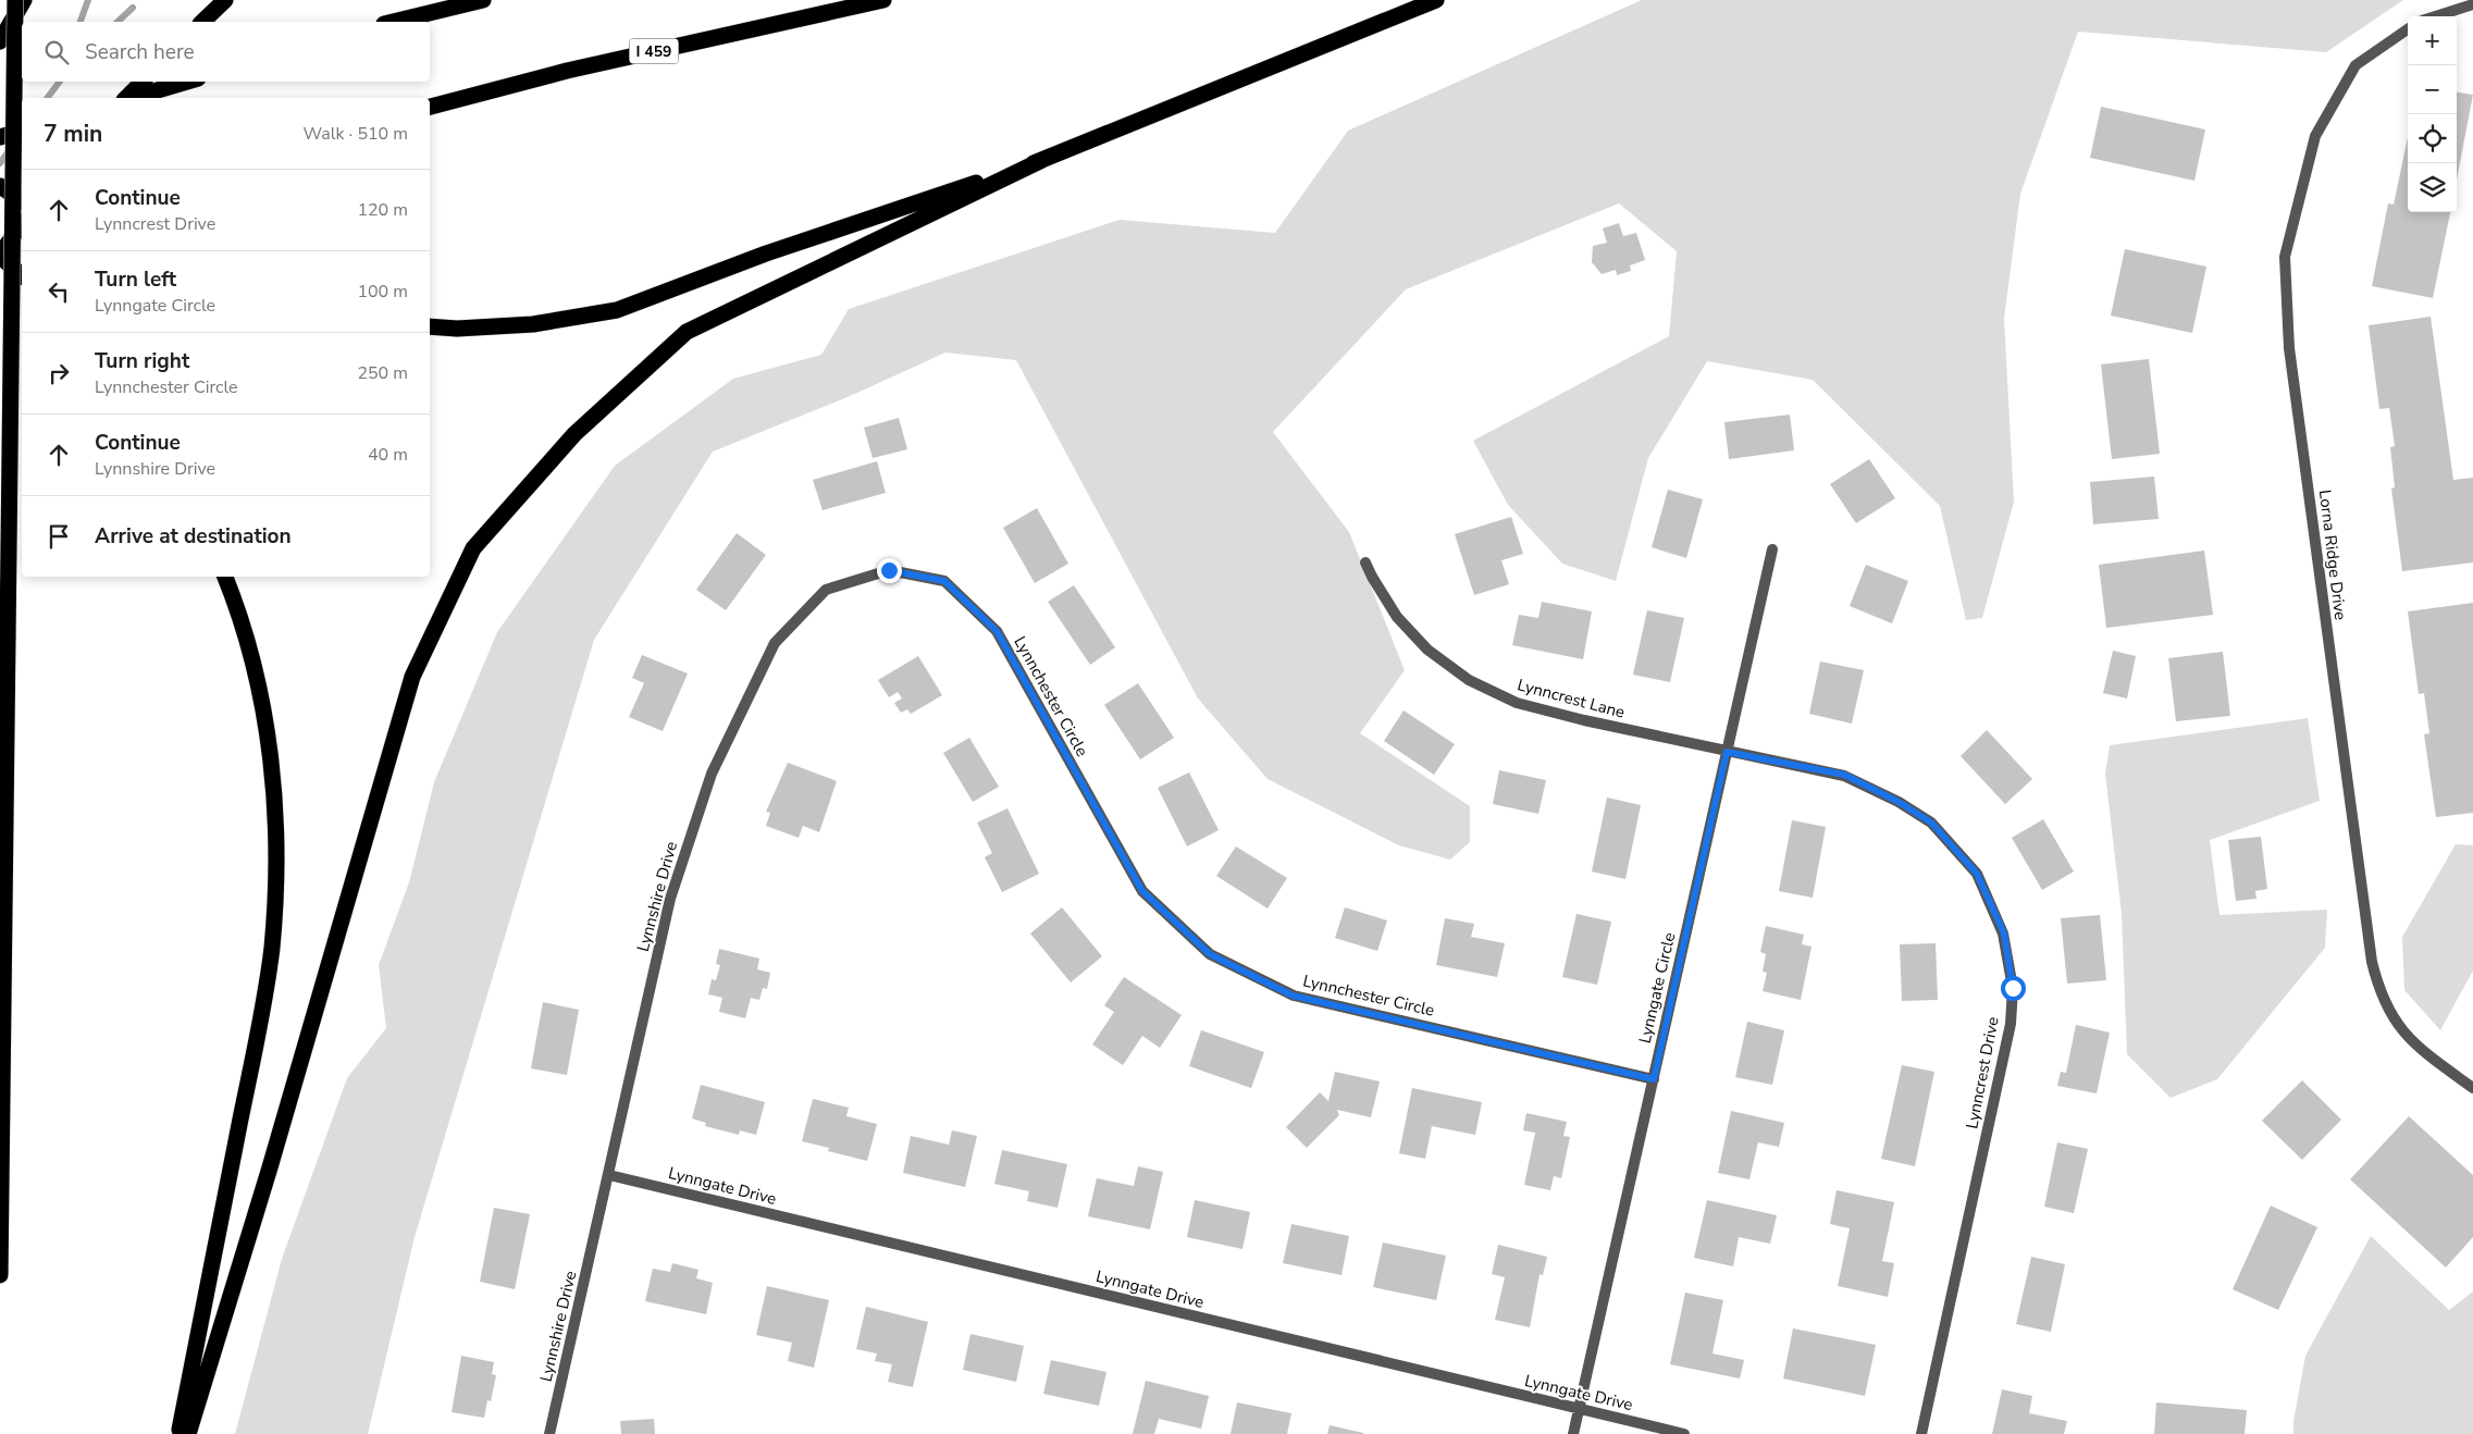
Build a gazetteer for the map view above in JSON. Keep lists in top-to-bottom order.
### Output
{
  "streets": {
    "highway": ["I 459"],
    "street": [
      "Lorna Ridge Drive",
      "Lynnchester Circle",
      "Lynncrest Lane",
      "Lynnshire Drive",
      "Lynngate Circle",
      "Lynncrest Drive",
      "Lynngate Drive"
    ]
  },
  "crossings": [
    ["Lynnchester Circle", "Lynnshire Drive"],
    ["Lynnchester Circle", "Lynngate Circle"],
    ["Lynncrest Lane", "Lynngate Circle"],
    ["Lynncrest Lane", "Lynncrest Drive"],
    ["Lynnshire Drive", "Lynngate Drive"],
    ["Lynngate Circle", "Lynncrest Drive"],
    ["Lynngate Circle", "Lynngate Drive"]
  ],
  "page": {
    "map_buttons": ["+", "−"],
    "search": "Search here",
    "heading": ["7 min", "Walk · 510 m"],
    "list": [
      ["Continue", "Lynncrest Drive", "120 m"],
      ["Turn left", "Lynngate Circle", "100 m"],
      ["Turn right", "Lynnchester Circle", "250 m"],
      ["Continue", "Lynnshire Drive", "40 m"],
      "Arrive at destination"
    ]
  }
}
